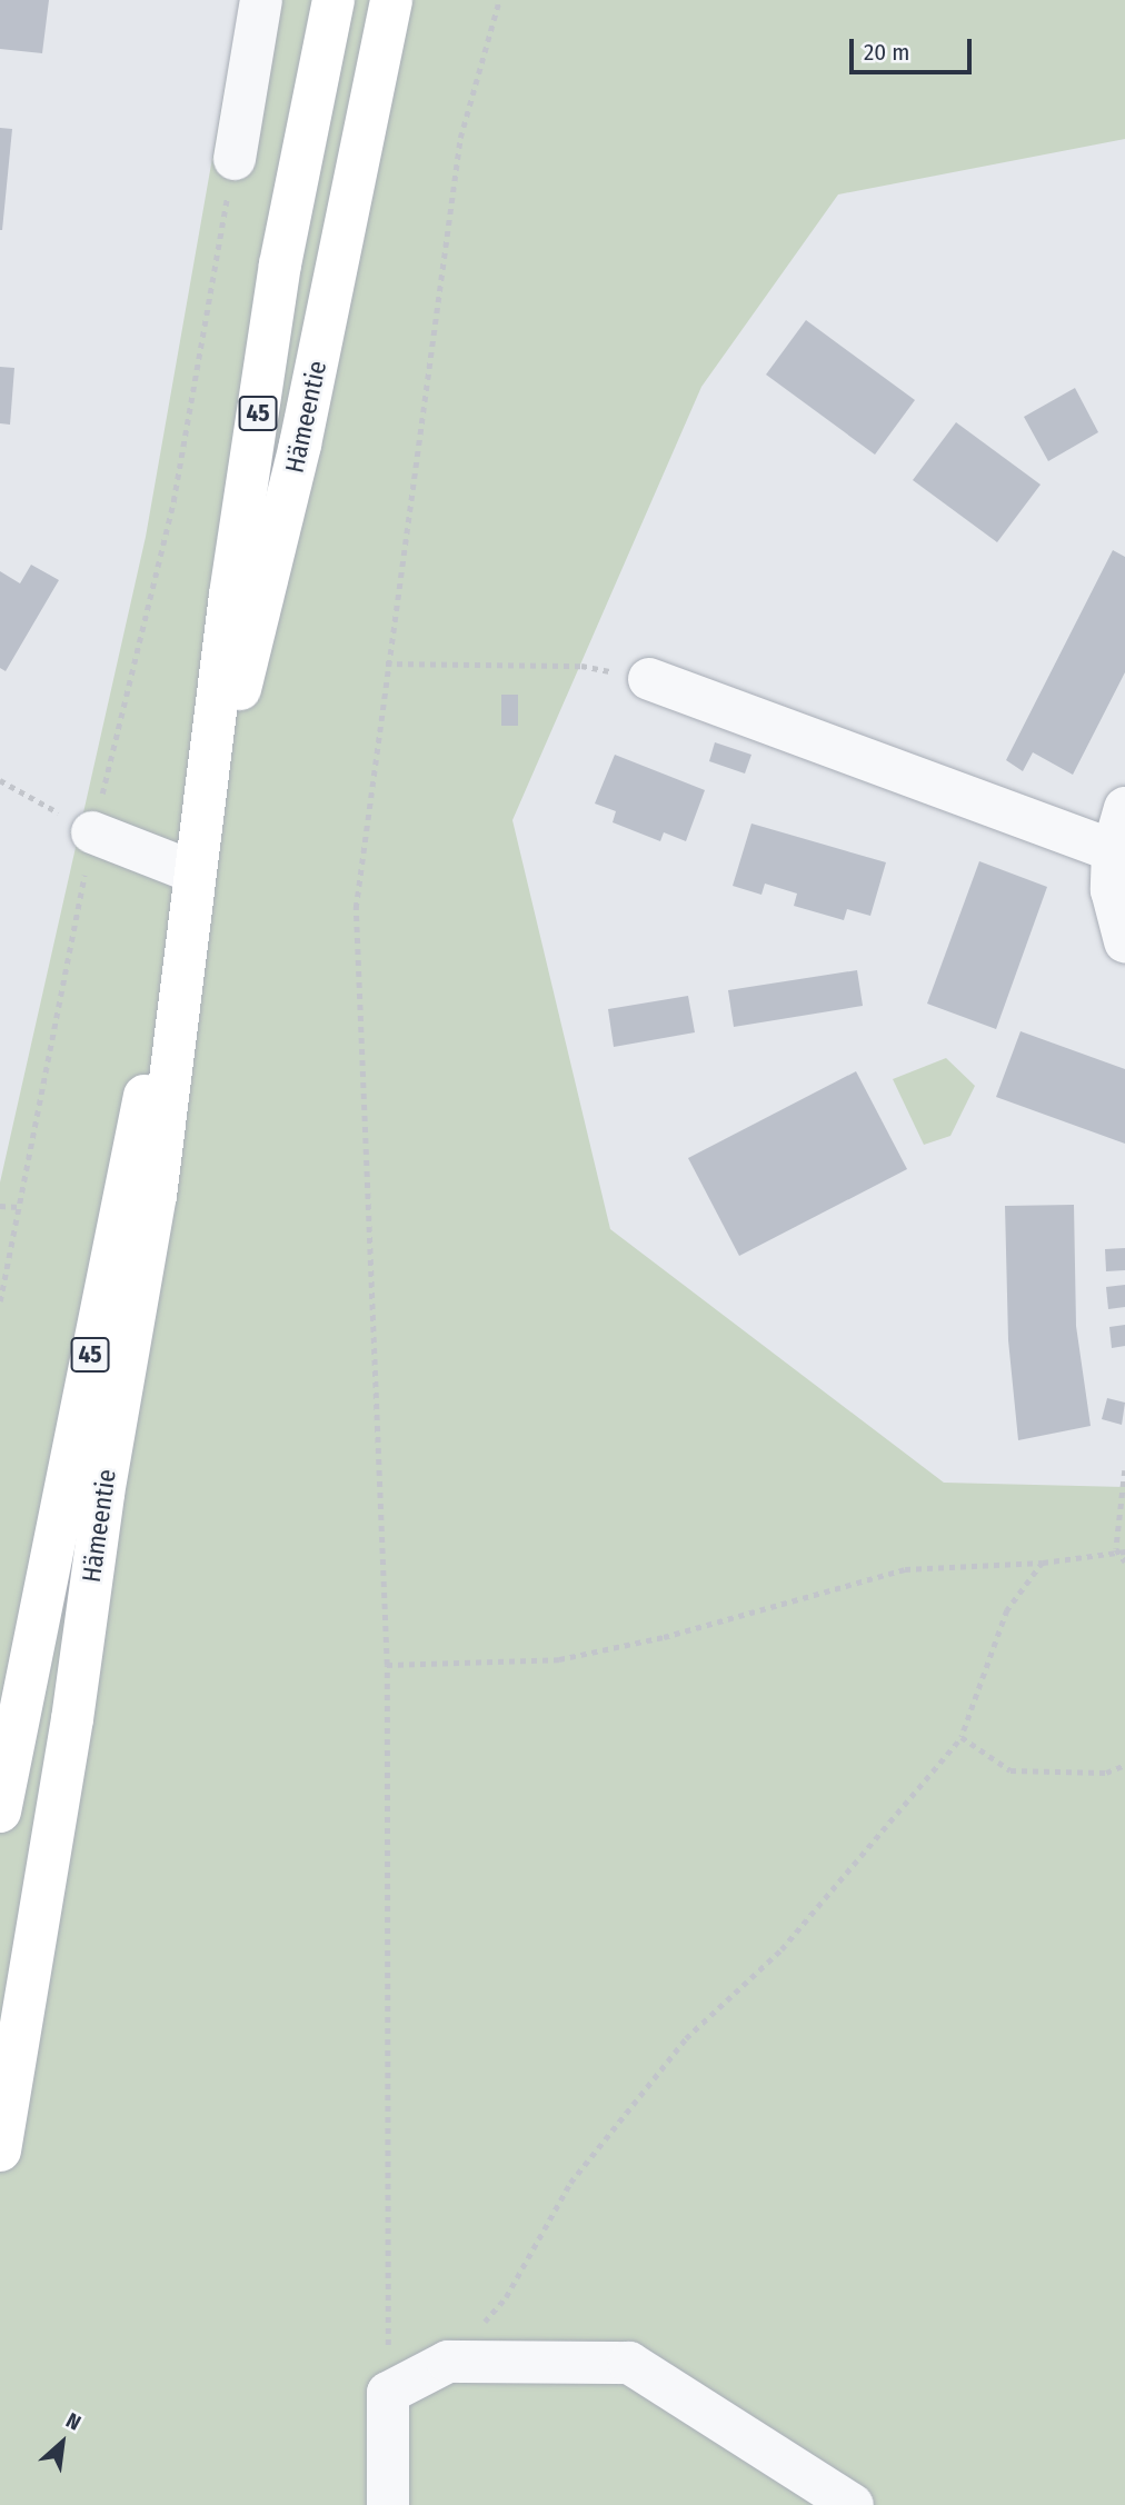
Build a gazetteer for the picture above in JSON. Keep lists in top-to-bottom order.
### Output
{
  "streets": {
    "main road": ["45", "Hämeentie"]
  },
  "scale_bar": "20 m",
  "north": "top right"
}
